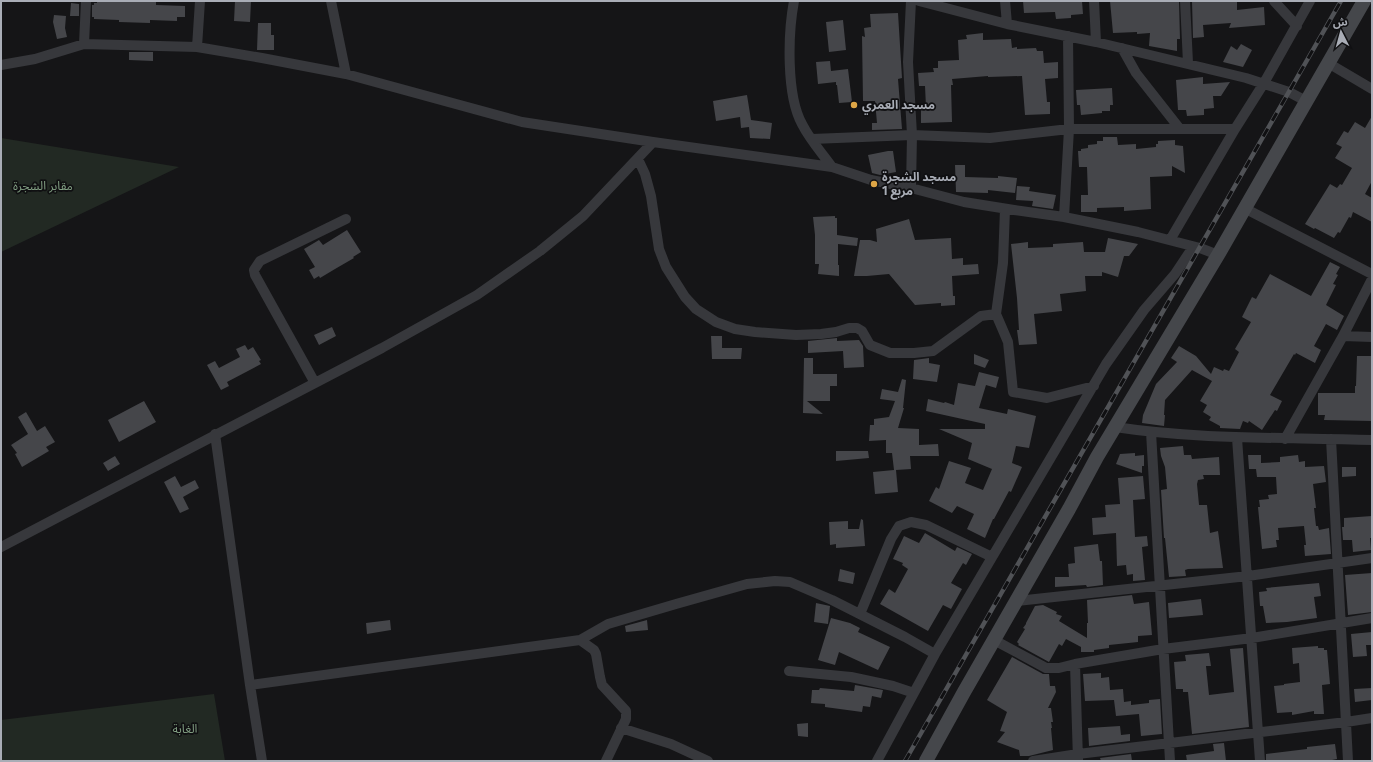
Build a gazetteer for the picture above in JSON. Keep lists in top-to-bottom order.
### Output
{
  "parks": ["مقابر الشجرة", "الغابة"],
  "places": ["مسجد العمري", "مسجد الشجرة مربع 1"],
  "north": "top"
}
